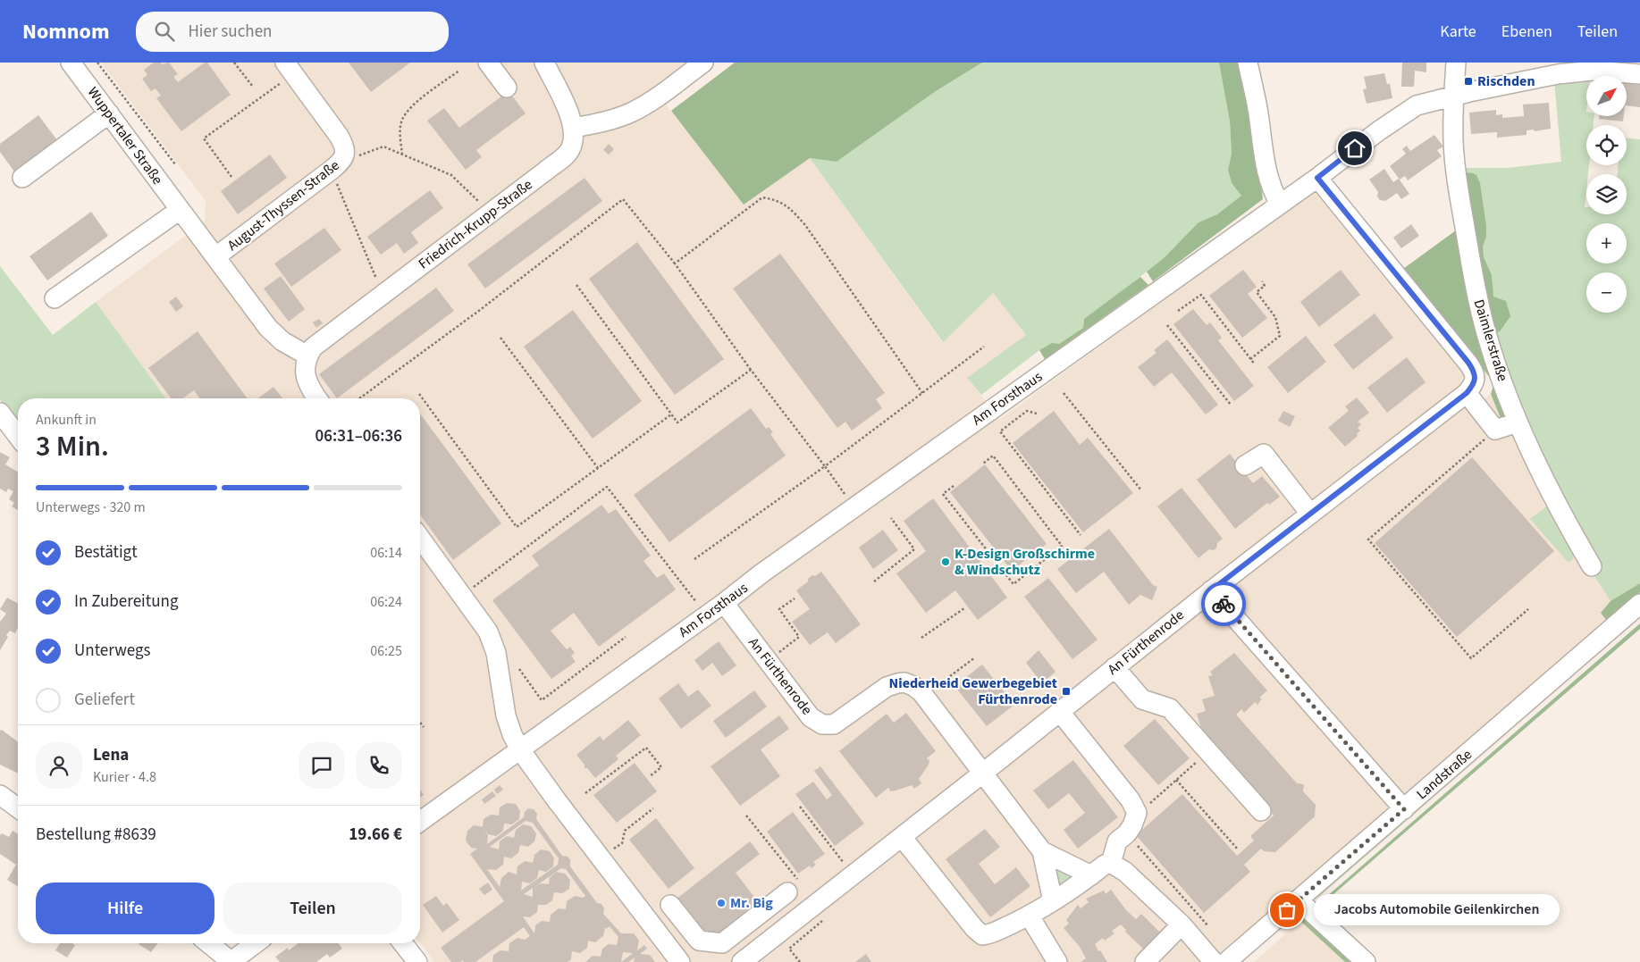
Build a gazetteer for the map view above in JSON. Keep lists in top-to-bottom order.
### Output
{
  "streets": {
    "street": [
      "Wuppertaler Straße",
      "August-Thyssen-Straße",
      "Friedrich-Krupp-Straße",
      "Daimlerstraße",
      "Am Forsthaus",
      "An Fürthenrode",
      "Landstraße"
    ]
  },
  "crossings": [
    ["Wuppertaler Straße", "August-Thyssen-Straße"],
    ["Daimlerstraße", "Am Forsthaus"],
    ["Am Forsthaus", "An Fürthenrode"]
  ],
  "places": {
    "transit": ["Rischden", "Niederheid Gewerbegebiet Fürthenrode"],
    "other": ["K-Design Großschirme & Windschutz", "Mr. Big", "Jacobs Automobile Geilenkirchen"]
  },
  "north": "top right",
  "page": {
    "header": "Nomnom",
    "search": "Hier suchen",
    "nav": ["Karte", "Ebenen", "Teilen"],
    "map_buttons": ["+", "−"],
    "heading": ["3 Min.", "Ankunft in", "06:31–06:36"],
    "panel": [
      "Lena",
      "Kurier · 4.8",
      "Bestellung #8639",
      "19.66 €"
    ],
    "bar": "Unterwegs · 320 m",
    "list": [
      ["Bestätigt", "06:14"],
      ["In Zubereitung", "06:24"],
      ["Unterwegs", "06:25"],
      "Geliefert"
    ],
    "buttons": ["Hilfe", "Teilen"],
    "bubble": "Jacobs Automobile Geilenkirchen"
  }
}
